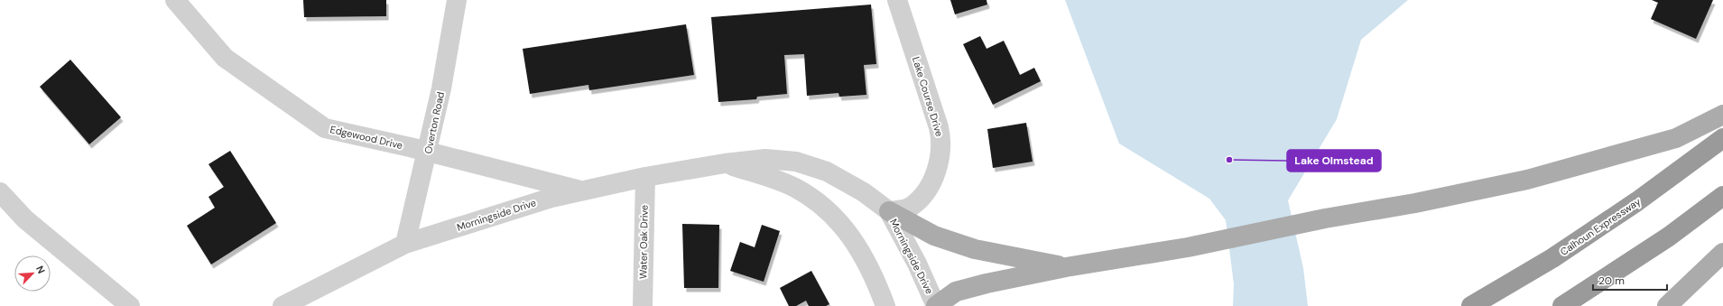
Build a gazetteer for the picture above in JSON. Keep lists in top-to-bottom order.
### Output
{
  "streets": {
    "highway": ["Calhoun Expressway"],
    "street": [
      "Lake Course Drive",
      "Overton Road",
      "Edgewood Drive",
      "Morningside Drive",
      "Water Oak Drive"
    ]
  },
  "crossings": [
    ["Lake Course Drive", "Morningside Drive"],
    ["Overton Road", "Edgewood Drive"],
    ["Overton Road", "Morningside Drive"],
    ["Edgewood Drive", "Morningside Drive"],
    ["Morningside Drive", "Water Oak Drive"]
  ],
  "places": ["Lake Olmstead"],
  "scale_bar": "20 m",
  "north": "top right"
}
